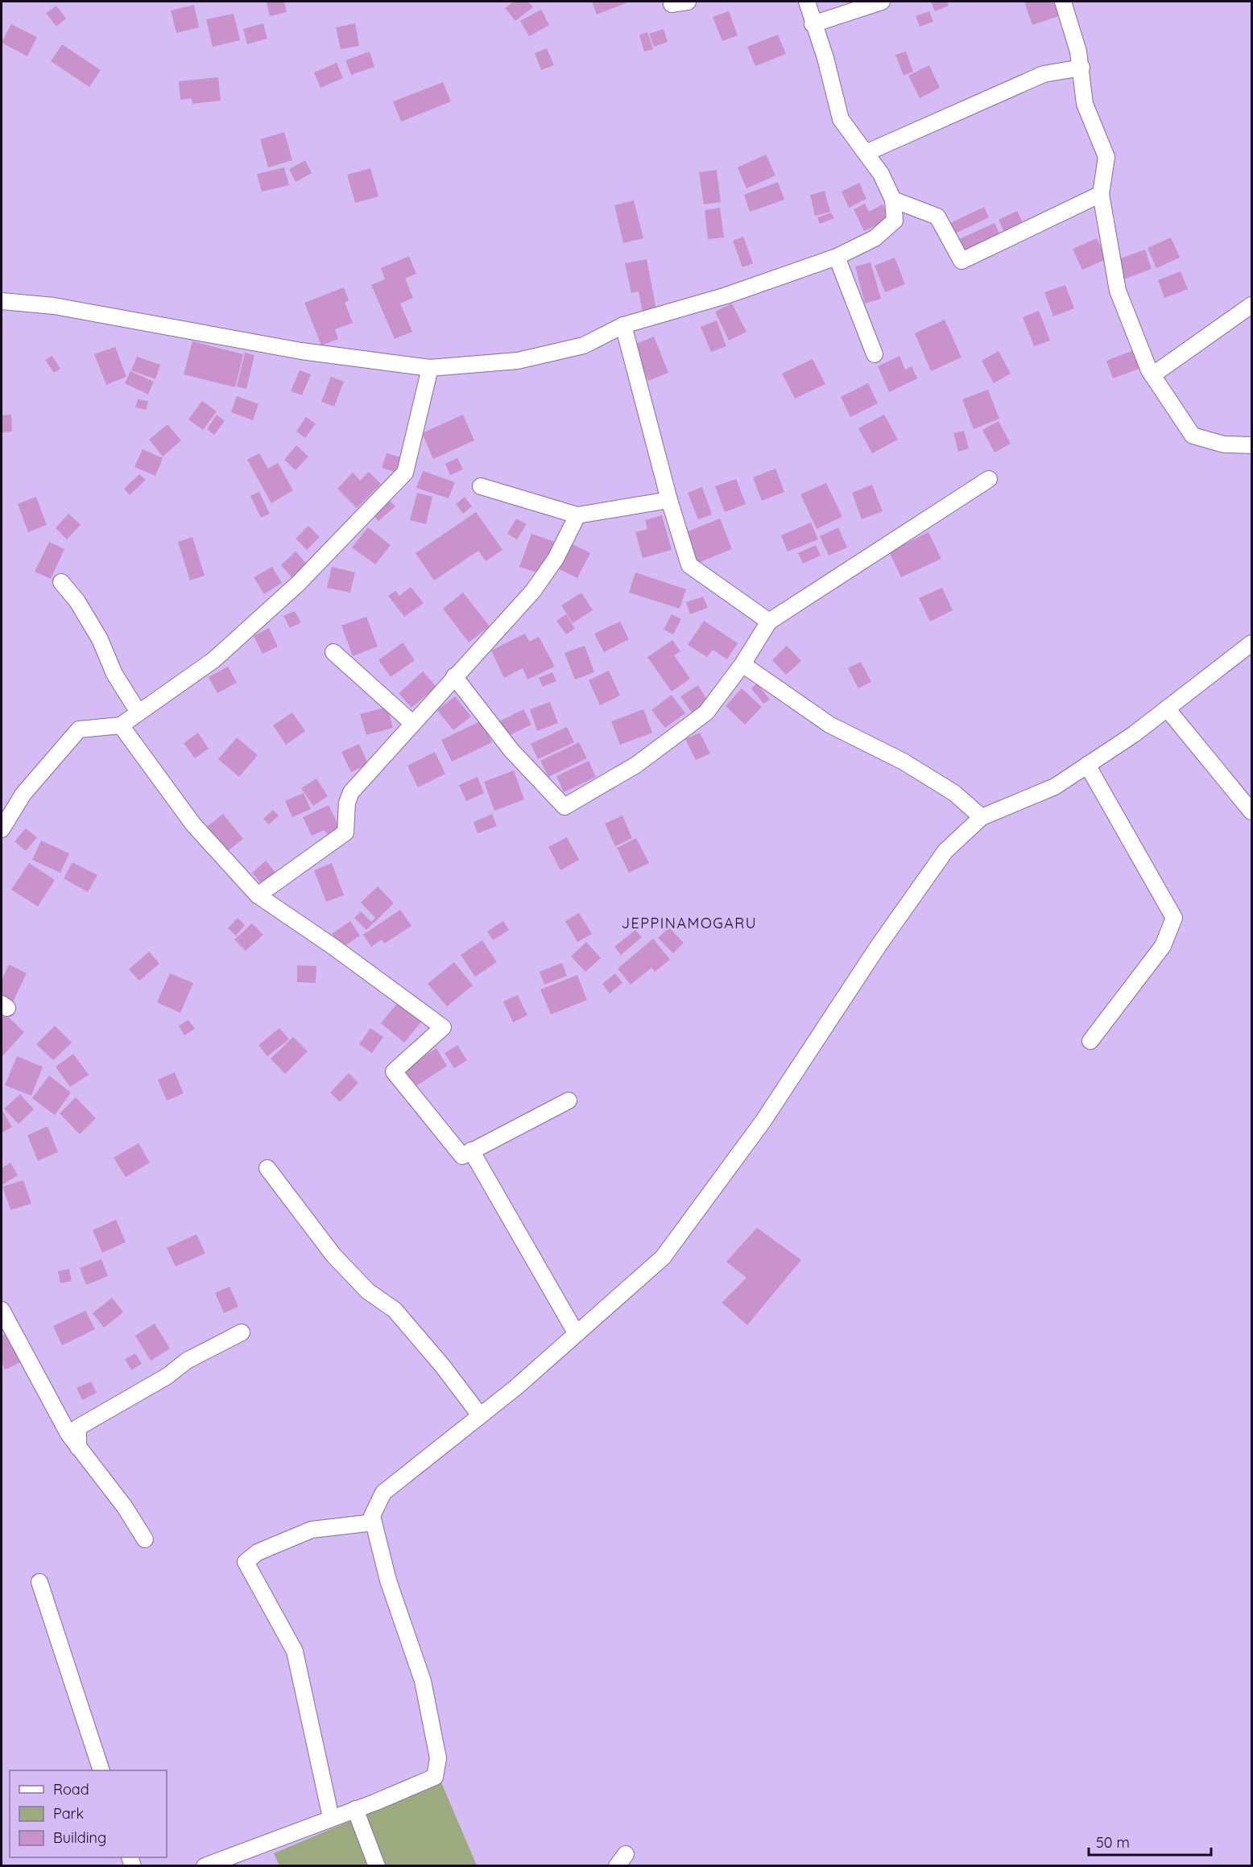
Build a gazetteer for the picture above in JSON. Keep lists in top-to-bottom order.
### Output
{
  "districts": ["JEPPINAMOGARU"],
  "legend": ["Road", "Park", "Building"],
  "scale_bar": "50 m"
}
